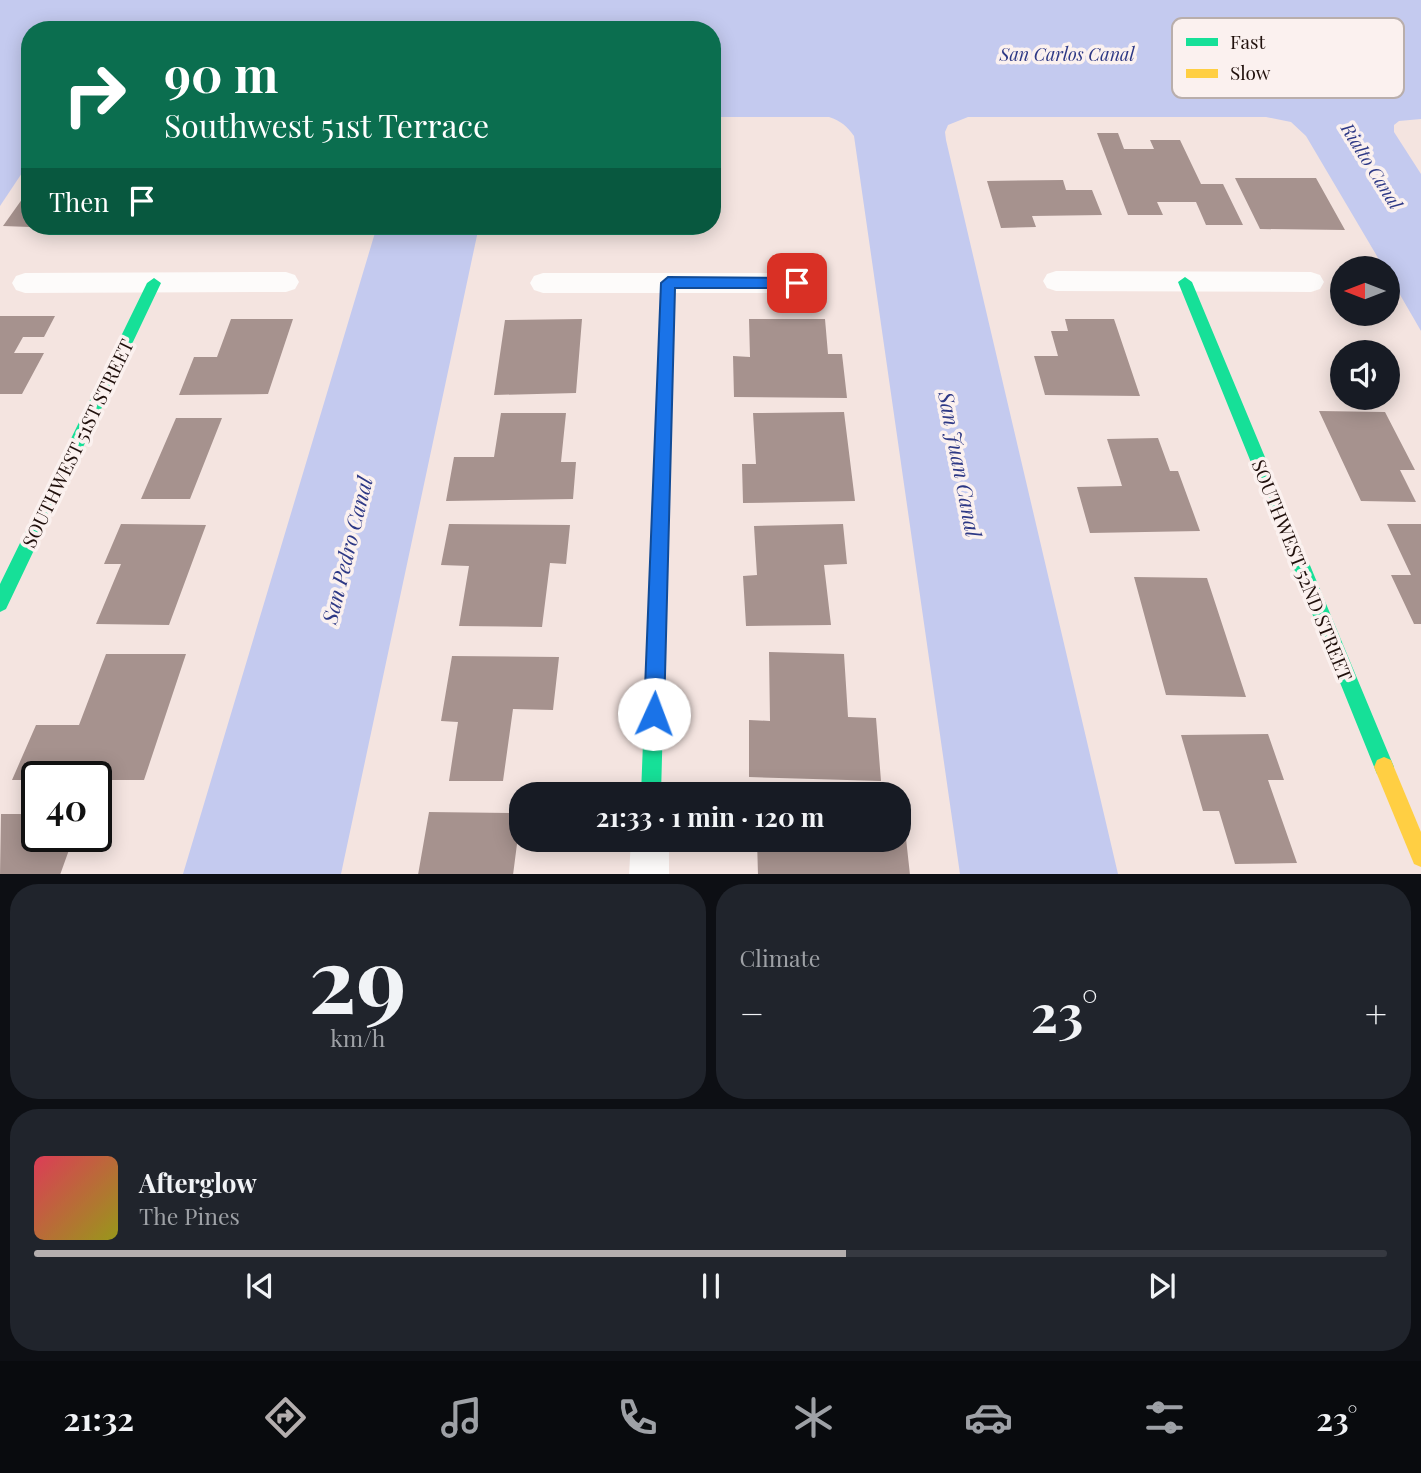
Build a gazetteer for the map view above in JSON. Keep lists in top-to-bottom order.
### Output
{
  "streets": {
    "street": ["SOUTHWEST 51ST STREET", "SOUTHWEST 52ND STREET"]
  },
  "water": [
    "San Carlos Canal",
    "Rialto Canal",
    "San Juan Canal",
    "San Pedro Canal"
  ],
  "legend": ["Fast", "Slow"],
  "north": "left",
  "page": {
    "turn": ["90 m", "Southwest 51st Terrace"],
    "then": "Then",
    "limit": "40",
    "trip": "21:33 · 1 min · 120 m",
    "tile": [
      ["29", "km/h"],
      "Climate"
    ],
    "heat": ["−", "23°", "+"],
    "song": ["Afterglow", "The Pines"],
    "tabs": ["21:32", "23°"]
  }
}
